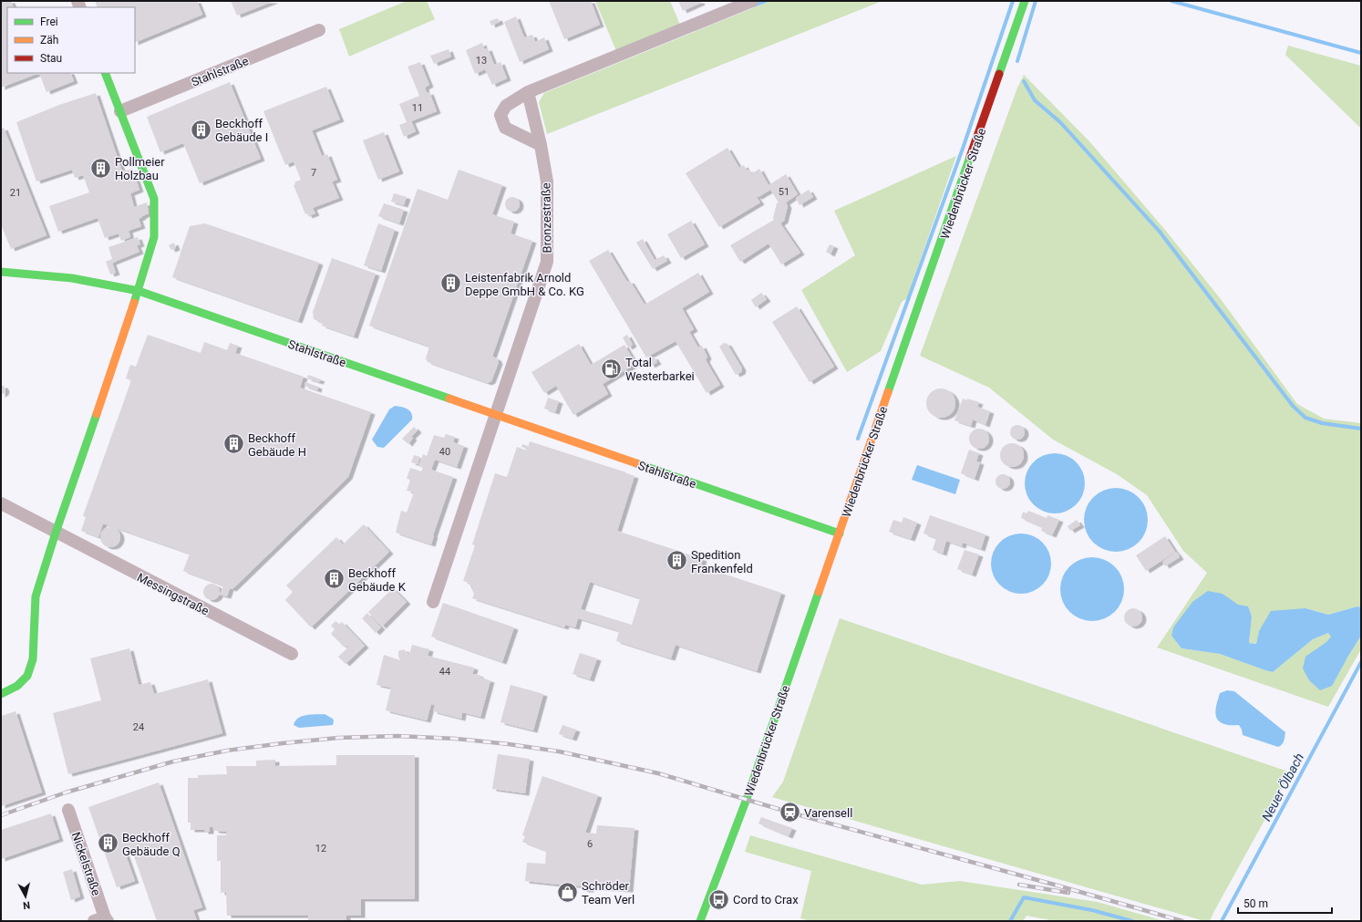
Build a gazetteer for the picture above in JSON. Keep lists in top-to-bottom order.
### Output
{
  "streets": {
    "street": [
      "Stahlstraße",
      "Wiedenbrücker Straße",
      "Bronzestraße",
      "Messingstraße",
      "Nickelstraße"
    ]
  },
  "crossings": [
    ["Stahlstraße", "Wiedenbrücker Straße"],
    ["Stahlstraße", "Bronzestraße"]
  ],
  "water": ["Neuer Ölbach"],
  "places": {
    "building": [
      "Beckhoff Gebäude I",
      "Pollmeier Holzbau",
      "Leistenfabrik Arnold Deppe GmbH & Co. KG",
      "Beckhoff Gebäude H",
      "Spedition Frankenfeld",
      "Beckhoff Gebäude K",
      "Beckhoff Gebäude Q"
    ],
    "fuel station": ["Total Westerbarkei"],
    "station": ["Varensell"],
    "shop": ["Schröder Team Verl"],
    "bus stop": ["Cord to Crax"]
  },
  "house_numbers": [
    "13",
    "11",
    "7",
    "51",
    "21",
    "40",
    "44",
    "24",
    "6",
    "12"
  ],
  "legend": ["Frei", "Zäh", "Stau"],
  "scale_bar": "50 m",
  "north": "bottom"
}
